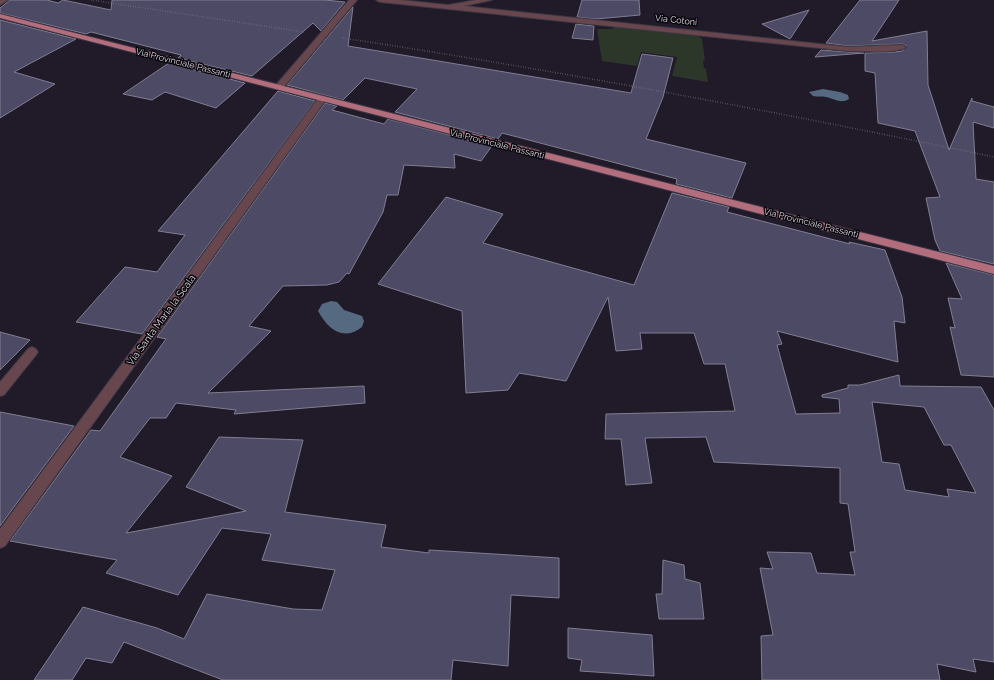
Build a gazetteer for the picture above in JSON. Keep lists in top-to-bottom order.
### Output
{
  "streets": {
    "main road": ["Via Provinciale Passanti"],
    "street": ["Via Cotoni", "Via Santa Maria la Scala"]
  },
  "crossings": [
    ["Via Provinciale Passanti", "Via Santa Maria la Scala"]
  ]
}
